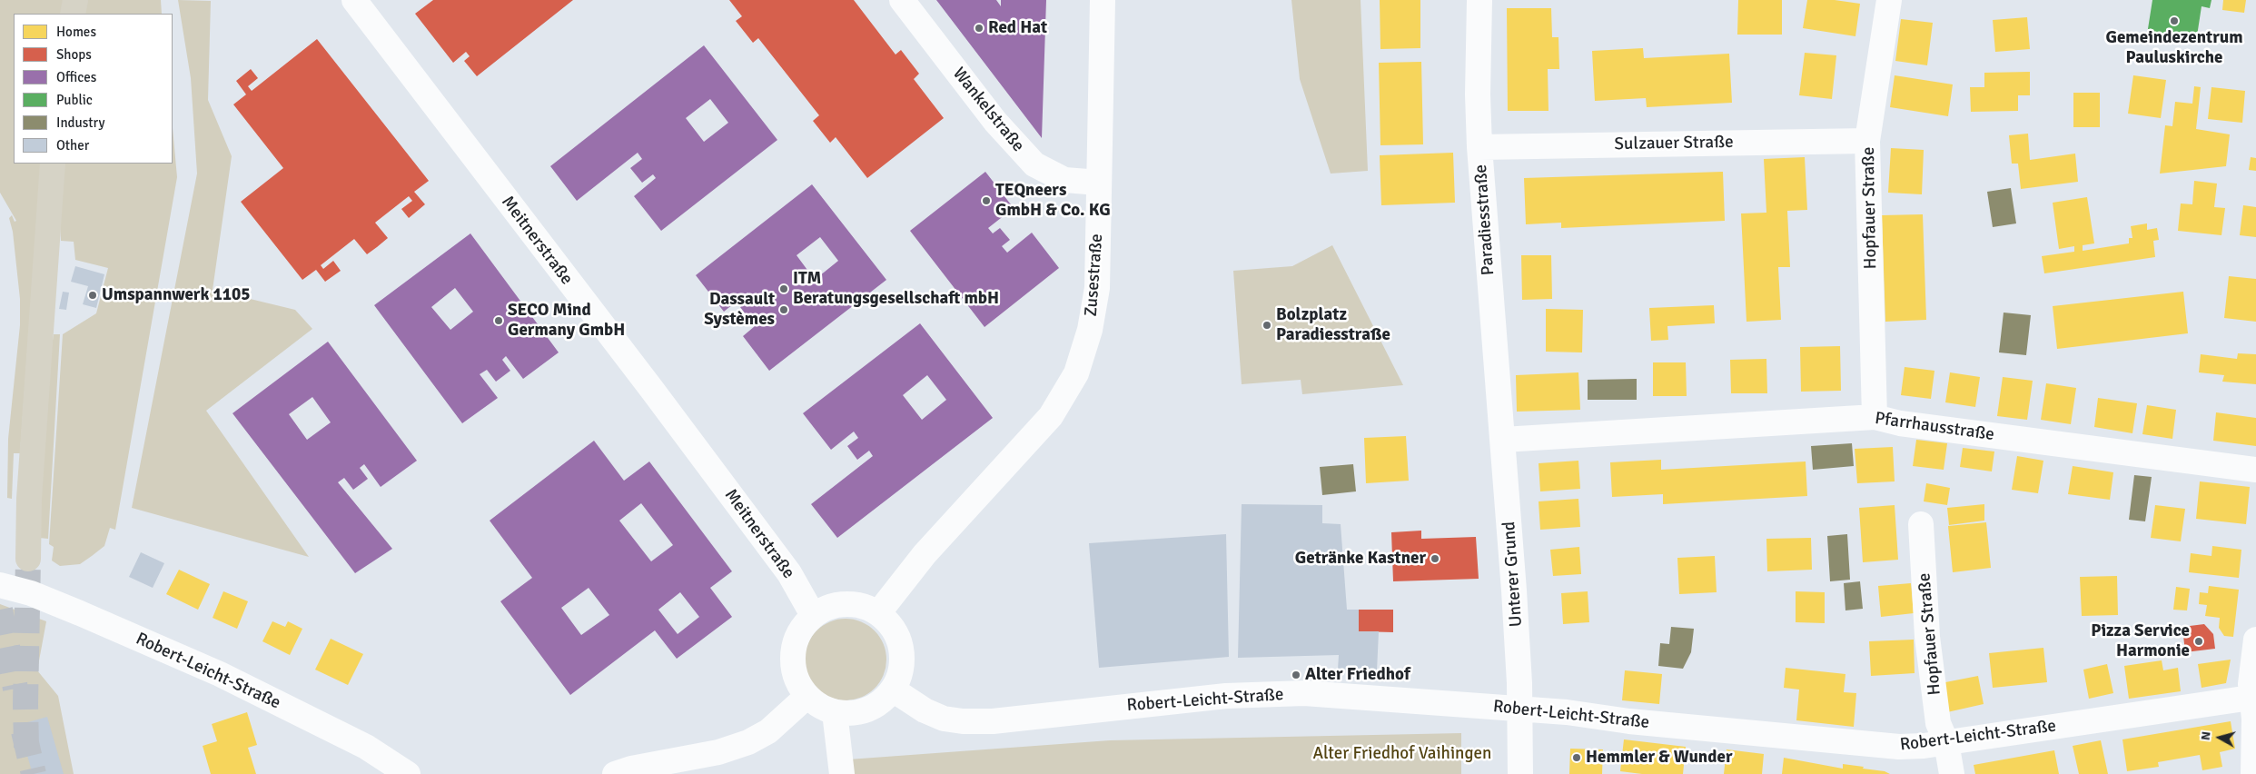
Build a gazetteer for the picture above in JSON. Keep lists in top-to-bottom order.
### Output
{
  "streets": {
    "street": [
      "Wankelstraße",
      "Sulzauer Straße",
      "Hopfauer Straße",
      "Paradiesstraße",
      "Meitnerstraße",
      "Zusestraße",
      "Pfarrhausstraße",
      "Unterer Grund",
      "Robert-Leicht-Straße"
    ]
  },
  "crossings": [
    ["Wankelstraße", "Zusestraße"],
    ["Sulzauer Straße", "Hopfauer Straße"],
    ["Sulzauer Straße", "Paradiesstraße"],
    ["Hopfauer Straße", "Pfarrhausstraße"],
    ["Hopfauer Straße", "Robert-Leicht-Straße"],
    ["Paradiesstraße", "Pfarrhausstraße"],
    ["Paradiesstraße", "Unterer Grund"],
    ["Meitnerstraße", "Zusestraße"],
    ["Meitnerstraße", "Robert-Leicht-Straße"],
    ["Zusestraße", "Robert-Leicht-Straße"],
    ["Pfarrhausstraße", "Unterer Grund"],
    ["Unterer Grund", "Robert-Leicht-Straße"]
  ],
  "parks": ["Alter Friedhof Vaihingen"],
  "places": [
    "Gemeindezentrum Pauluskirche",
    "Red Hat",
    "TEQneers GmbH & Co. KG",
    "ITM Beratungsgesellschaft mbH",
    "Umspannwerk 1105",
    "Dassault Systèmes",
    "SECO Mind Germany GmbH",
    "Bolzplatz Paradiesstraße",
    "Getränke Kastner",
    "Pizza Service Harmonie",
    "Alter Friedhof",
    "Hemmler & Wunder"
  ],
  "legend": [
    "Homes",
    "Shops",
    "Offices",
    "Public",
    "Industry",
    "Other"
  ],
  "north": "left"
}
